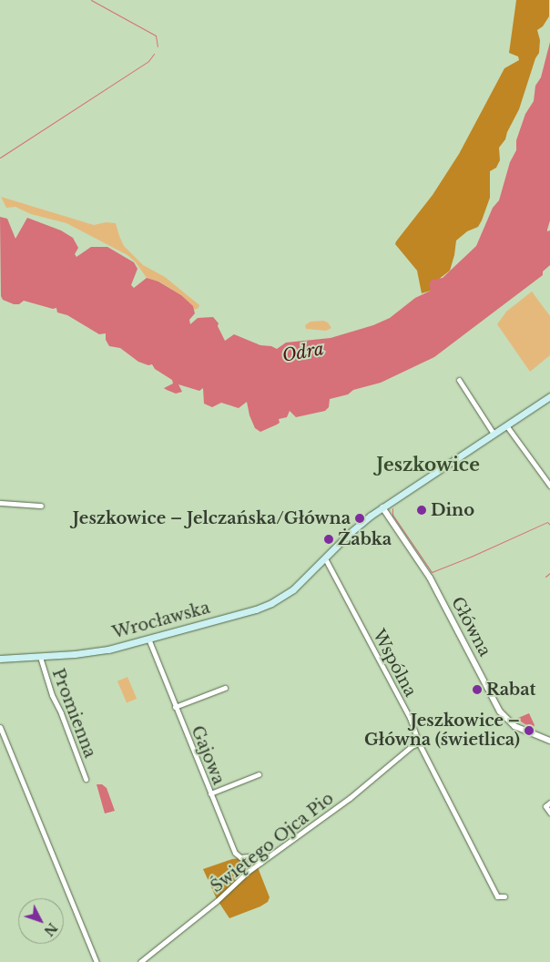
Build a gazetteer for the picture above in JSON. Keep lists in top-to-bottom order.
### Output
{
  "streets": {
    "main road": ["Wrocławska"],
    "street": [
      "Główna",
      "Wspólna",
      "Promienna",
      "Gajowa",
      "Świętego Ojca Pio"
    ]
  },
  "crossings": [
    ["Wrocławska", "Główna"],
    ["Wrocławska", "Wspólna"],
    ["Wrocławska", "Promienna"],
    ["Wrocławska", "Gajowa"],
    ["Wspólna", "Świętego Ojca Pio"],
    ["Gajowa", "Świętego Ojca Pio"]
  ],
  "districts": ["Jeszkowice"],
  "water": ["Odra"],
  "places": [
    "Dino",
    "Jeszkowice – Jelczańska/Główna",
    "Żabka",
    "Rabat",
    "Jeszkowice – Główna (świetlica)"
  ],
  "north": "bottom right"
}
